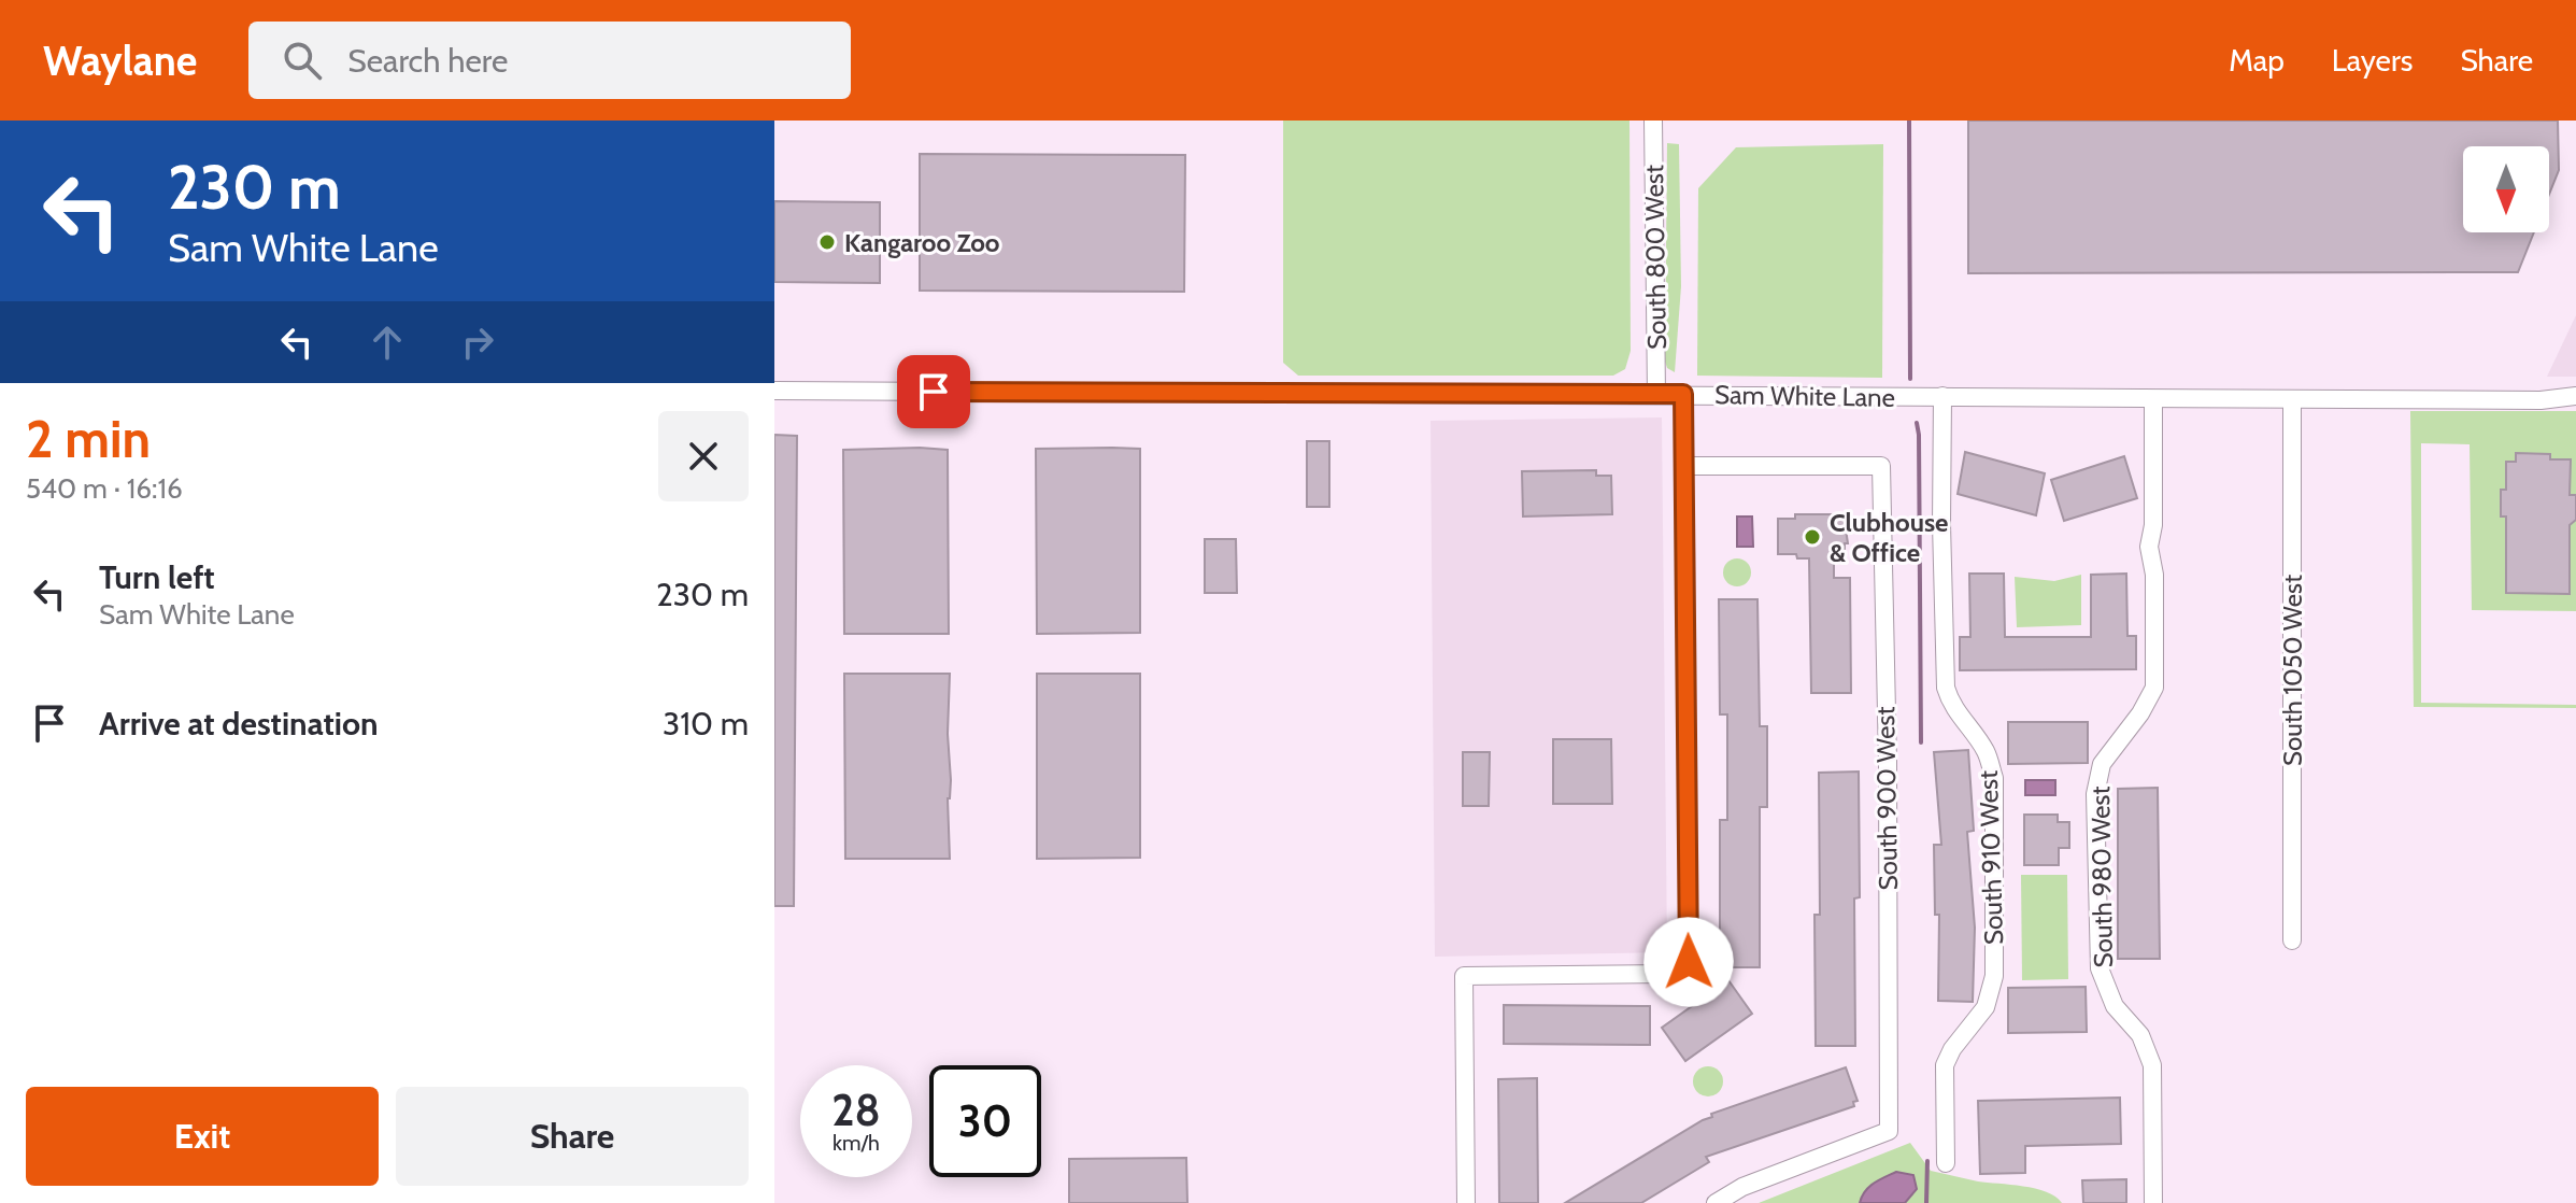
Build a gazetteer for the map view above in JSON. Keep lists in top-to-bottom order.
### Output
{
  "streets": {
    "street": [
      "South 800 West",
      "Sam White Lane",
      "South 1050 West",
      "South 900 West",
      "South 910 West",
      "South 980 West"
    ]
  },
  "crossings": [
    ["South 800 West", "Sam White Lane"],
    ["Sam White Lane", "South 1050 West"],
    ["Sam White Lane", "South 910 West"],
    ["Sam White Lane", "South 980 West"]
  ],
  "places": ["Kangaroo Zoo", "Clubhouse & Office"],
  "north": "bottom",
  "page": {
    "header": "Waylane",
    "search": "Search here",
    "nav": ["Map", "Layers", "Share"],
    "turn": ["230 m", "Sam White Lane"],
    "heading": ["2 min", "540 m · 16:16"],
    "list": [
      {
        "name": "Turn left",
        "note": "Sam White Lane",
        "value": "230 m"
      },
      {
        "name": "Arrive at destination",
        "value": "310 m"
      }
    ],
    "speed": "28 km/h",
    "limit": "30",
    "buttons": ["Exit", "Share"]
  }
}
